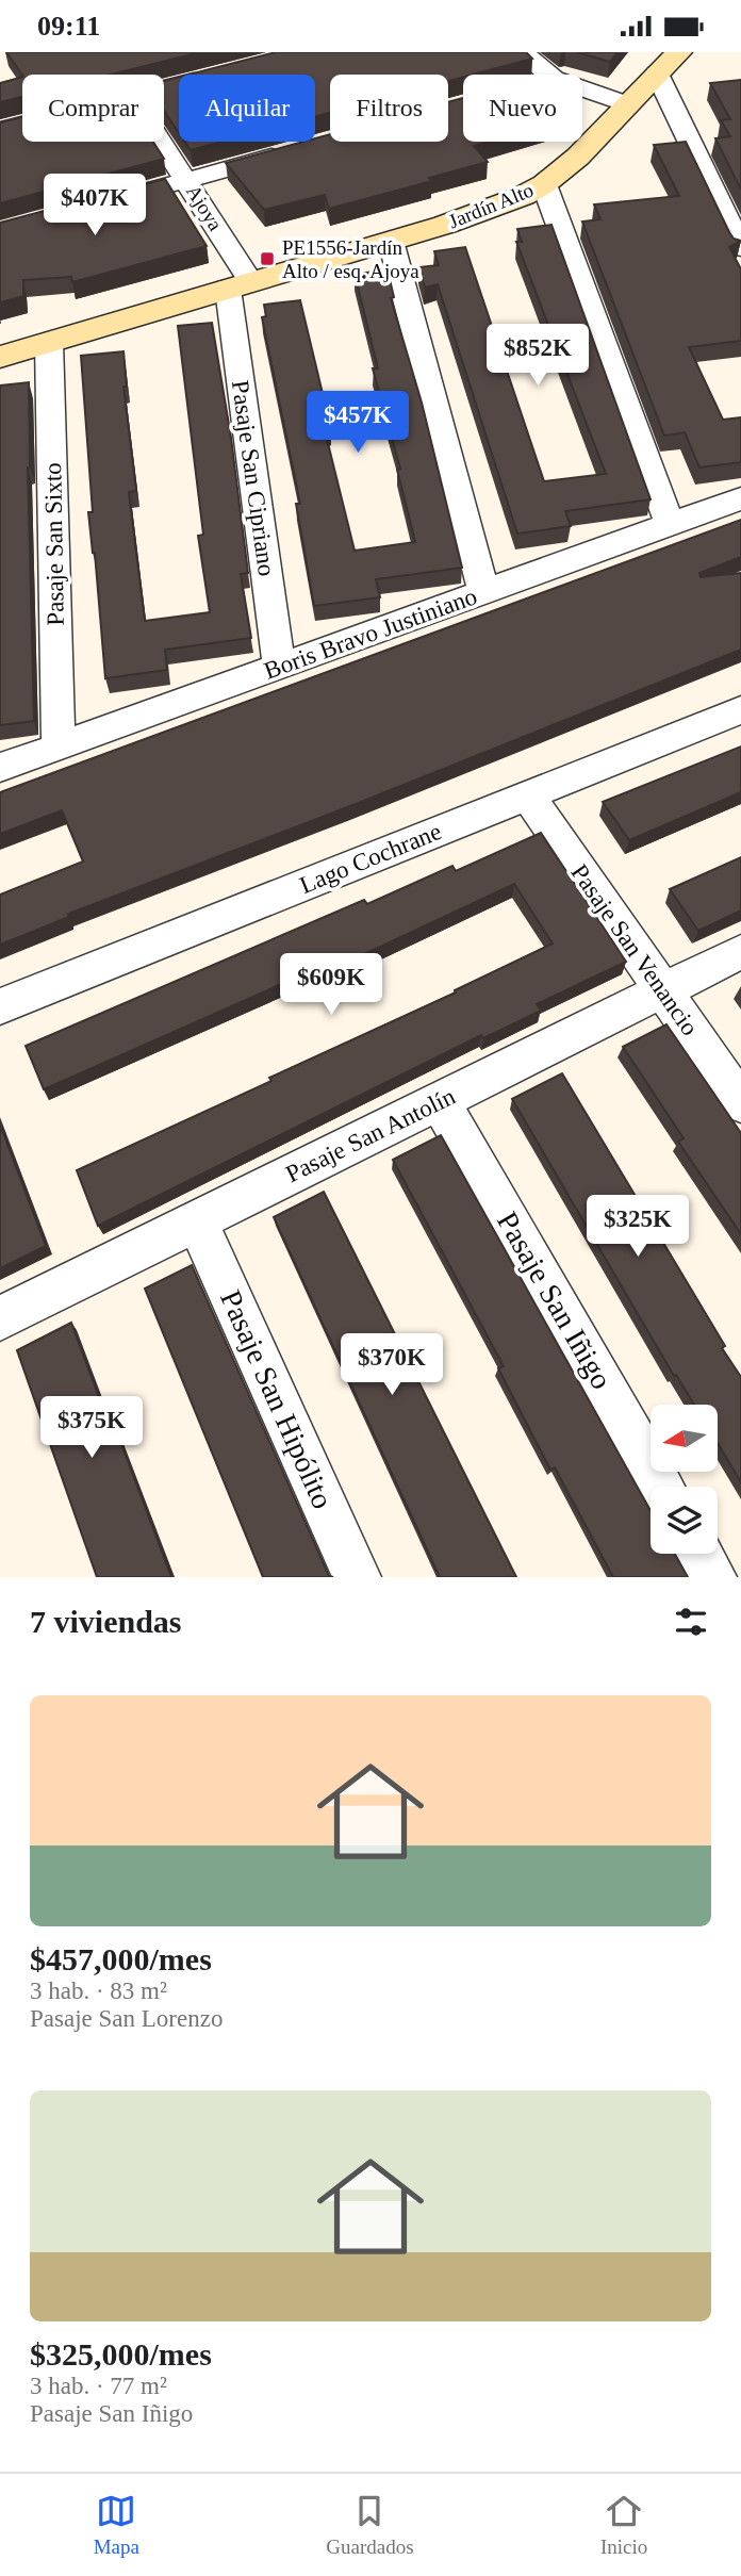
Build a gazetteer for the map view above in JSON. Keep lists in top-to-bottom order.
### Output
{
  "streets": {
    "street": [
      "Jardín Alto",
      "Ajoya",
      "Pasaje San Cipriano",
      "Pasaje San Sixto",
      "Boris Bravo Justiniano",
      "Lago Cochrane",
      "Pasaje San Venancio",
      "Pasaje San Antolín",
      "Pasaje San Iñigo",
      "Pasaje San Hipólito"
    ]
  },
  "crossings": [
    ["Jardín Alto", "Ajoya"],
    ["Jardín Alto", "Pasaje San Cipriano"],
    ["Jardín Alto", "Pasaje San Sixto"],
    ["Ajoya", "Pasaje San Cipriano"],
    ["Pasaje San Cipriano", "Boris Bravo Justiniano"],
    ["Pasaje San Sixto", "Boris Bravo Justiniano"],
    ["Lago Cochrane", "Pasaje San Venancio"],
    ["Pasaje San Venancio", "Pasaje San Antolín"],
    ["Pasaje San Antolín", "Pasaje San Iñigo"],
    ["Pasaje San Antolín", "Pasaje San Hipólito"]
  ],
  "places": {
    "transit": ["PE1556-Jardín Alto / esq. Ajoya"]
  },
  "north": "left",
  "page": {
    "status": "09:11",
    "chip": [
      "Comprar",
      "Alquilar",
      "Filtros",
      "Nuevo"
    ],
    "price": [
      "$407K",
      "$852K",
      "$457K",
      "$609K",
      "$325K",
      "$370K",
      "$375K"
    ],
    "heading": "7 viviendas",
    "list": [
      {
        "name": "$457,000/mes",
        "note": "3 hab. · 83 m² · Pasaje San Lorenzo"
      },
      {
        "name": "$325,000/mes",
        "note": "3 hab. · 77 m² · Pasaje San Iñigo"
      }
    ],
    "tabs": ["Mapa", "Guardados", "Inicio"]
  }
}
